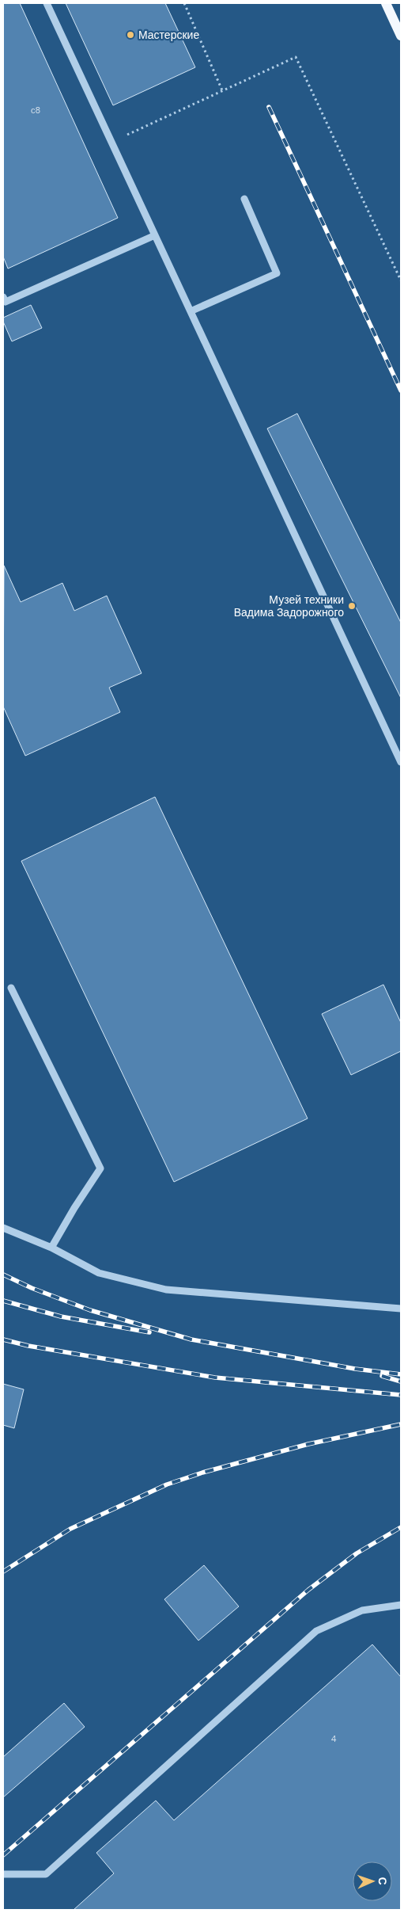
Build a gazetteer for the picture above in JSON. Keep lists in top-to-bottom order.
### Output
{
  "places": ["Мастерские", "Музей техники Вадима Задорожного"],
  "house_numbers": ["с8", "4"],
  "north": "right"
}
